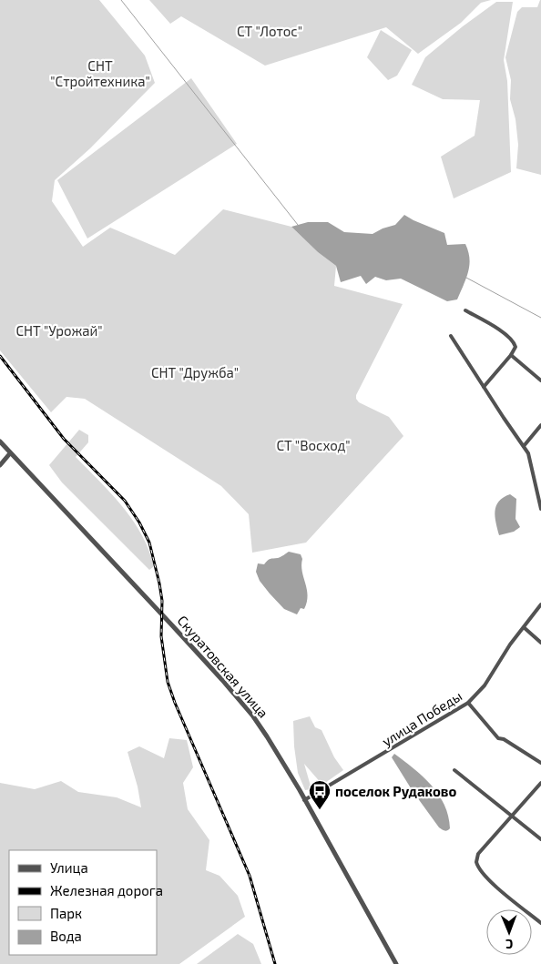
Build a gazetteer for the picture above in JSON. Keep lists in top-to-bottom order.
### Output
{
  "streets": {
    "street": ["Скуратовская улица", "улица Победы"]
  },
  "crossings": [
    ["Скуратовская улица", "улица Победы"]
  ],
  "parks": [
    "СТ \"Лотос\"",
    "СНТ \"Стройтехника\"",
    "СНТ \"Урожай\"",
    "СНТ \"Дружба\"",
    "СТ \"Восход\""
  ],
  "places": {
    "bus stop": ["поселок Рудаково"]
  },
  "legend": [
    "Улица",
    "Железная дорога",
    "Парк",
    "Вода"
  ],
  "north": "bottom"
}
